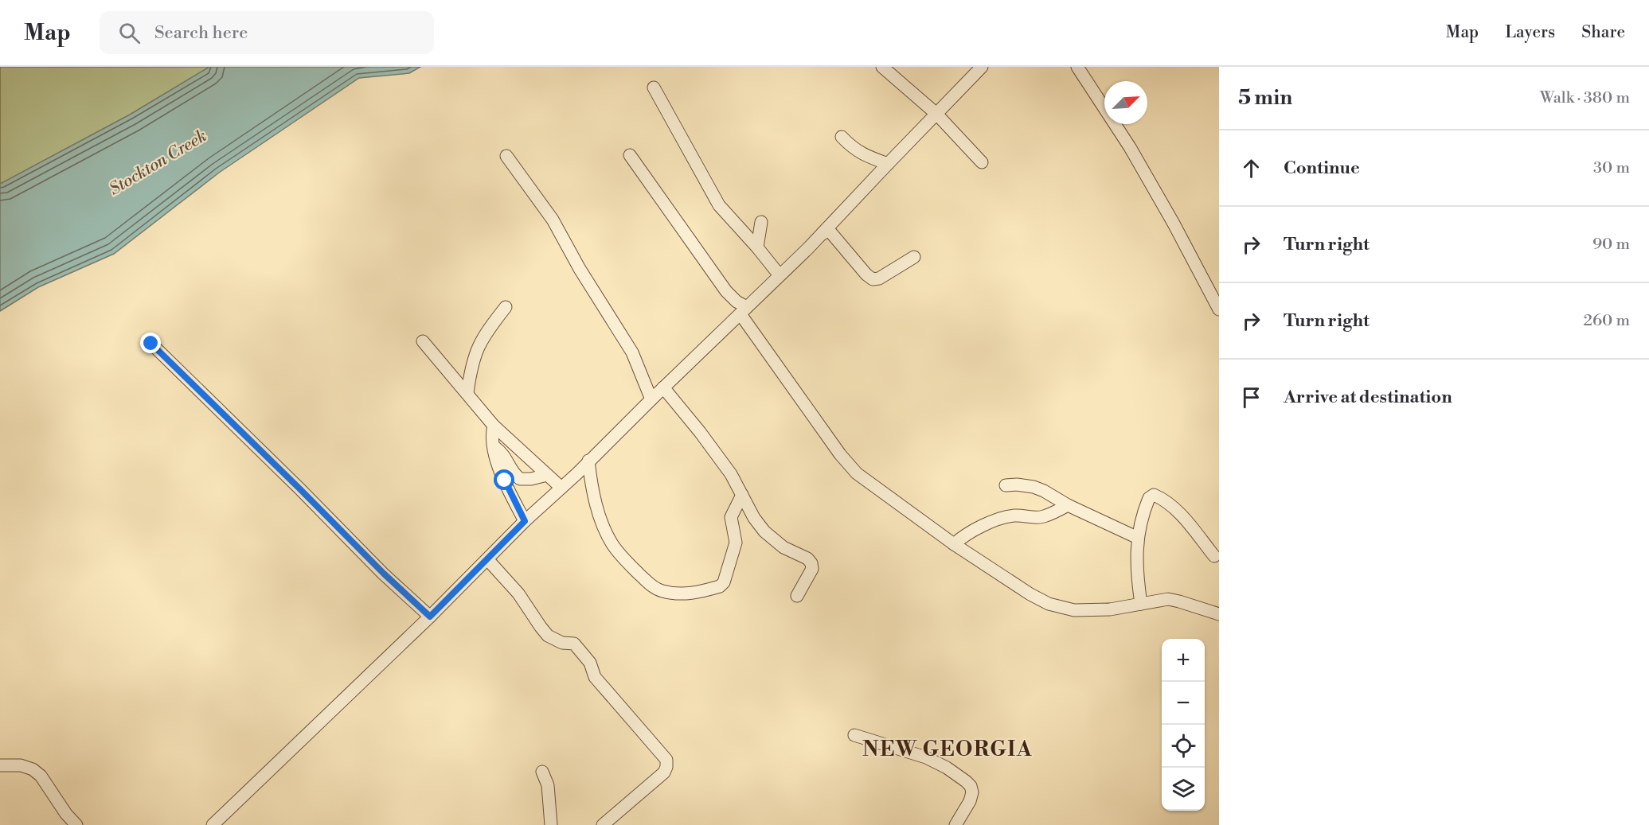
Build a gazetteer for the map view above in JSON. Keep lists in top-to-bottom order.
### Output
{
  "districts": ["NEW GEORGIA"],
  "water": ["Stockton Creek"],
  "north": "top right",
  "page": {
    "header": "Map",
    "search": "Search here",
    "nav": ["Map", "Layers", "Share"],
    "heading": ["5 min", "Walk · 380 m"],
    "list": [
      ["Continue", "30 m"],
      ["Turn right", "90 m"],
      ["Turn right", "260 m"],
      "Arrive at destination"
    ],
    "map_buttons": ["+", "−"]
  }
}
